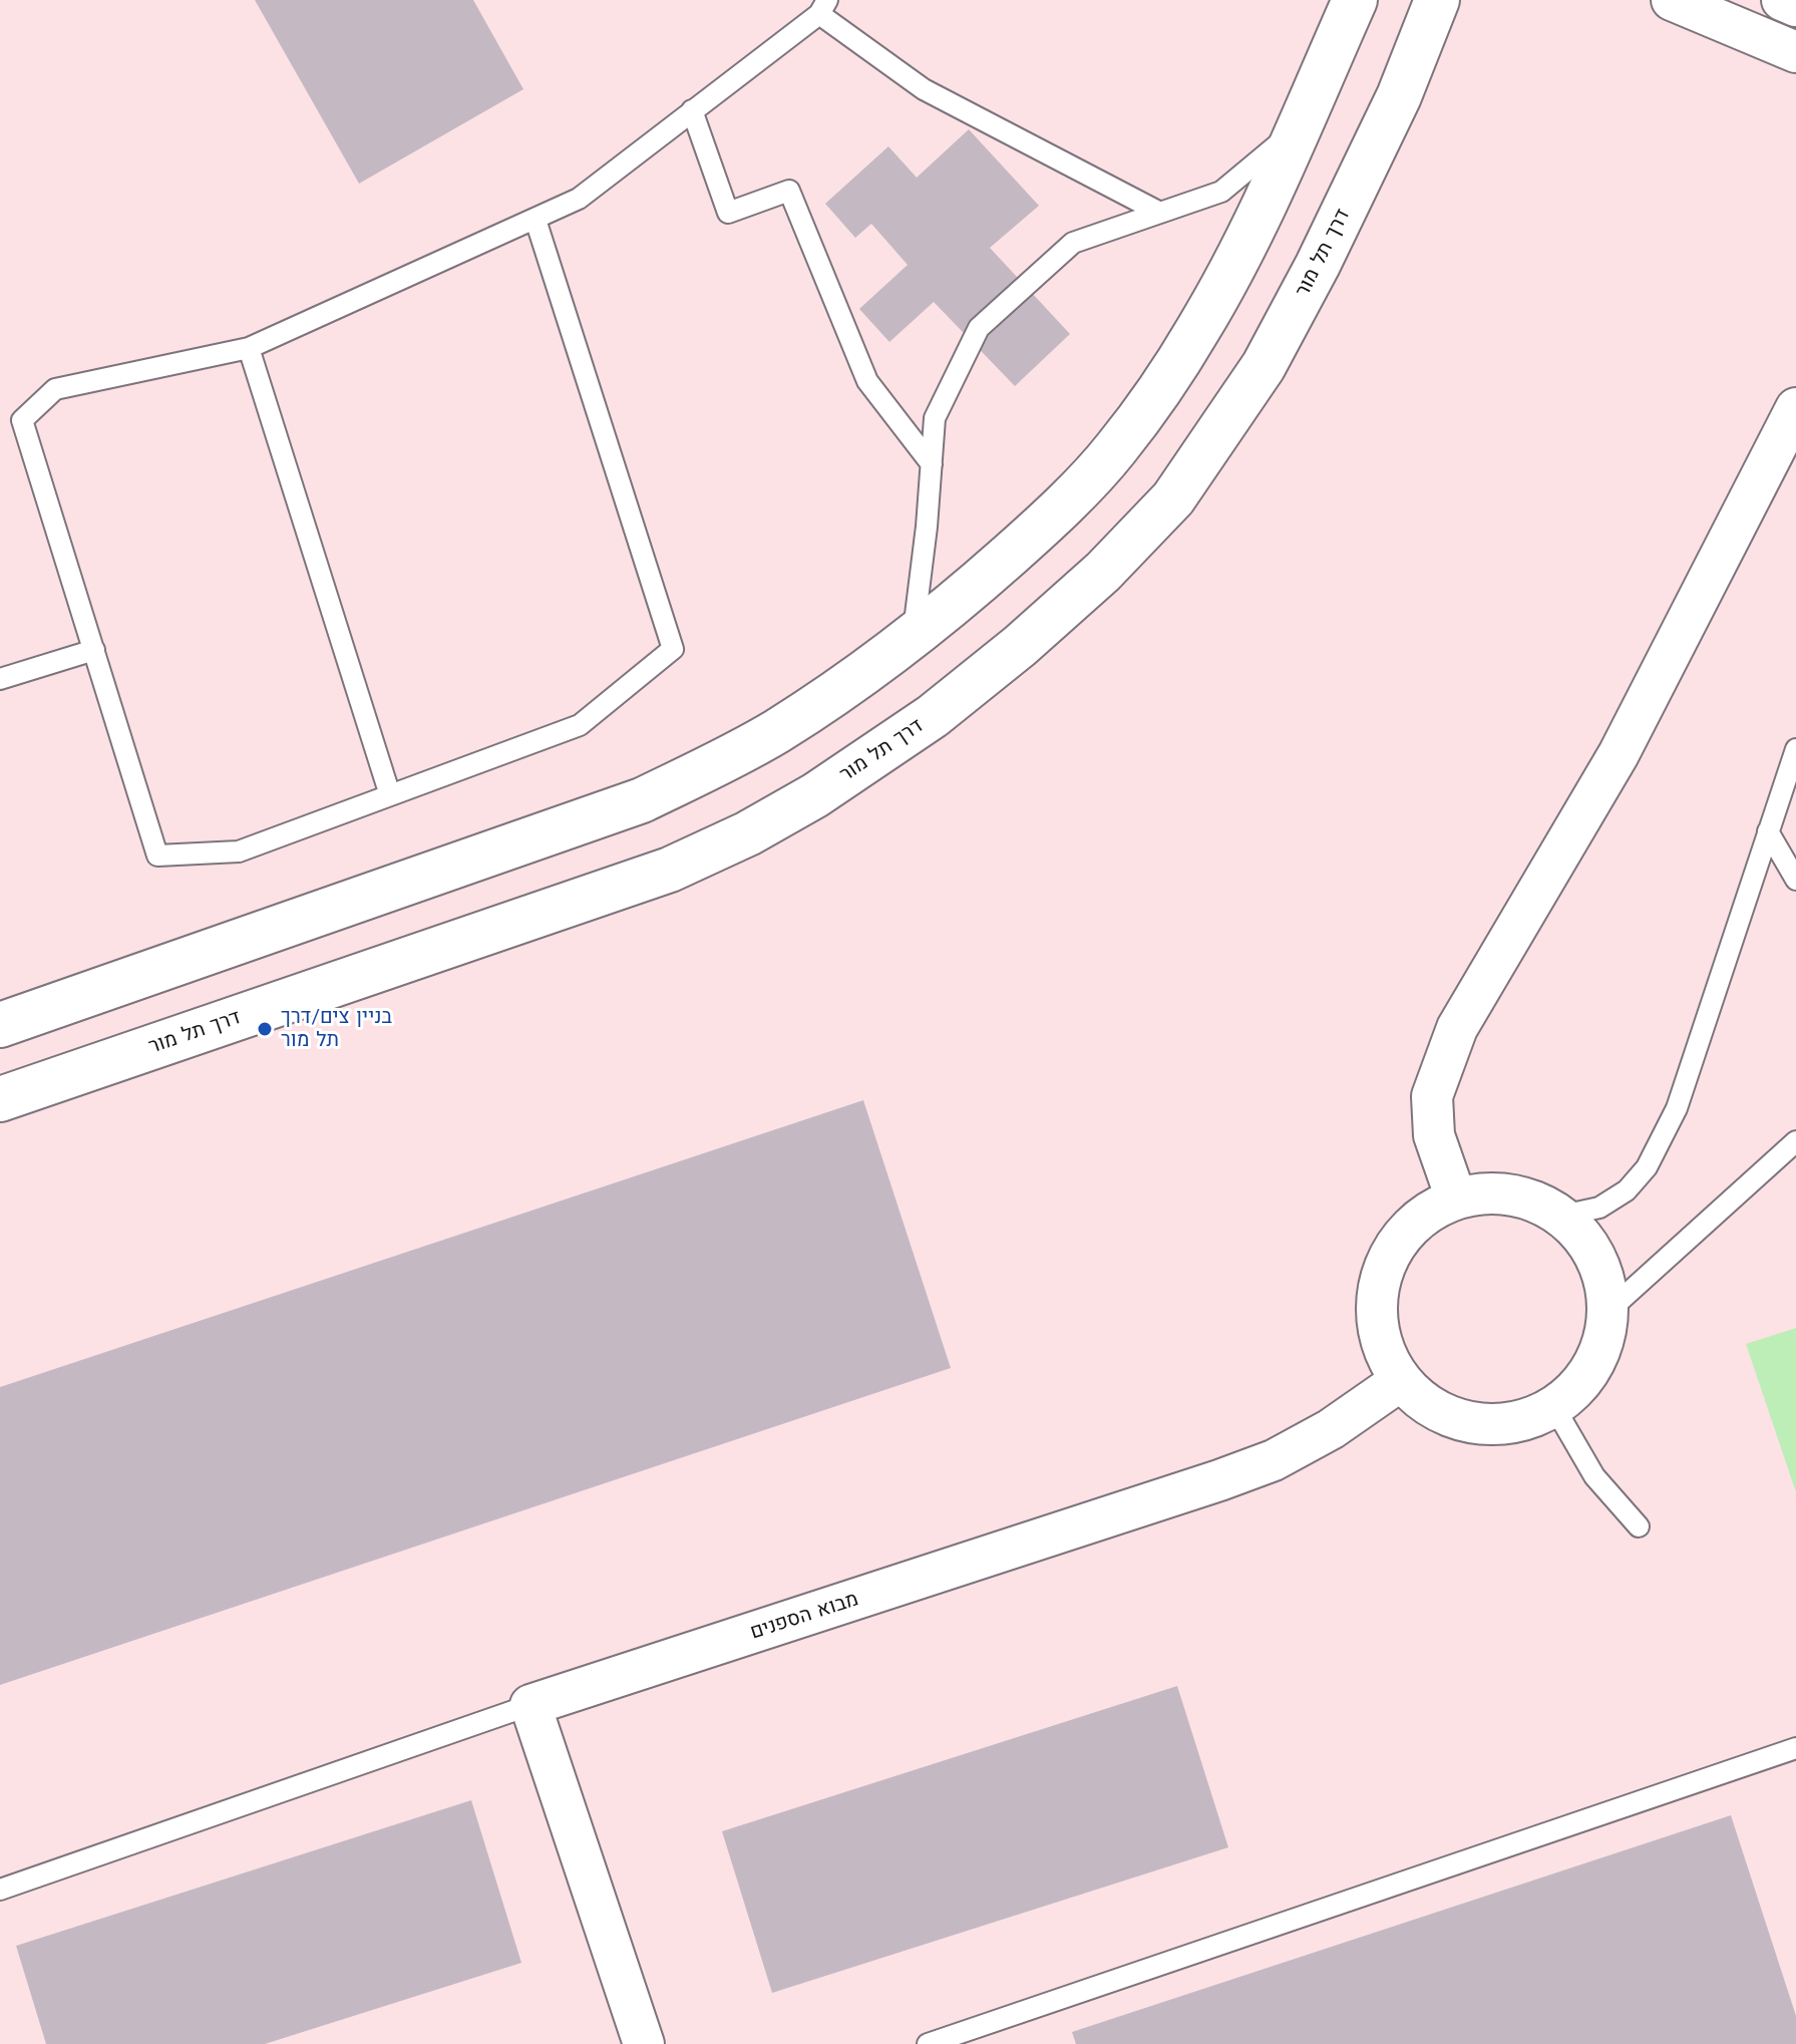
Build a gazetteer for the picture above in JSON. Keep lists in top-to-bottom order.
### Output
{
  "streets": {
    "street": ["דרך תל מור", "מבוא הספנים"]
  },
  "places": ["בניין צים/דרך תל מור"]
}
